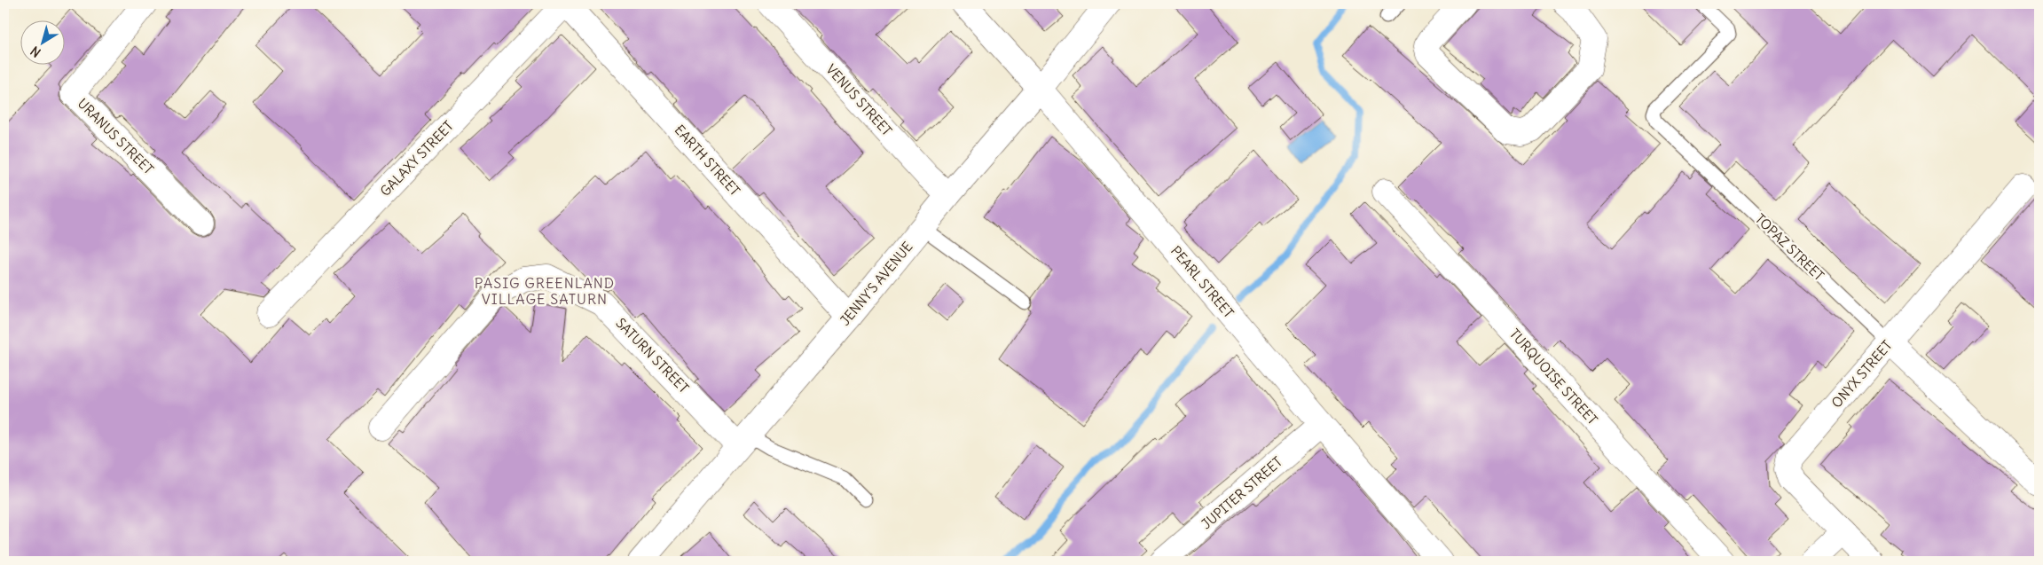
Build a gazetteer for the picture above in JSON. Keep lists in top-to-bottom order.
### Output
{
  "streets": {
    "street": [
      "VENUS STREET",
      "URANUS STREET",
      "GALAXY STREET",
      "EARTH STREET",
      "TOPAZ STREET",
      "PEARL STREET",
      "JENNY'S AVENUE",
      "SATURN STREET",
      "ONYX STREET",
      "TURQUOISE STREET",
      "JUPITER STREET"
    ]
  },
  "crossings": [
    ["VENUS STREET", "JENNY'S AVENUE"],
    ["GALAXY STREET", "EARTH STREET"],
    ["EARTH STREET", "JENNY'S AVENUE"],
    ["TOPAZ STREET", "ONYX STREET"],
    ["PEARL STREET", "JENNY'S AVENUE"],
    ["PEARL STREET", "JUPITER STREET"],
    ["JENNY'S AVENUE", "SATURN STREET"]
  ],
  "districts": ["PASIG GREENLAND VILLAGE SATURN"],
  "north": "bottom left"
}
